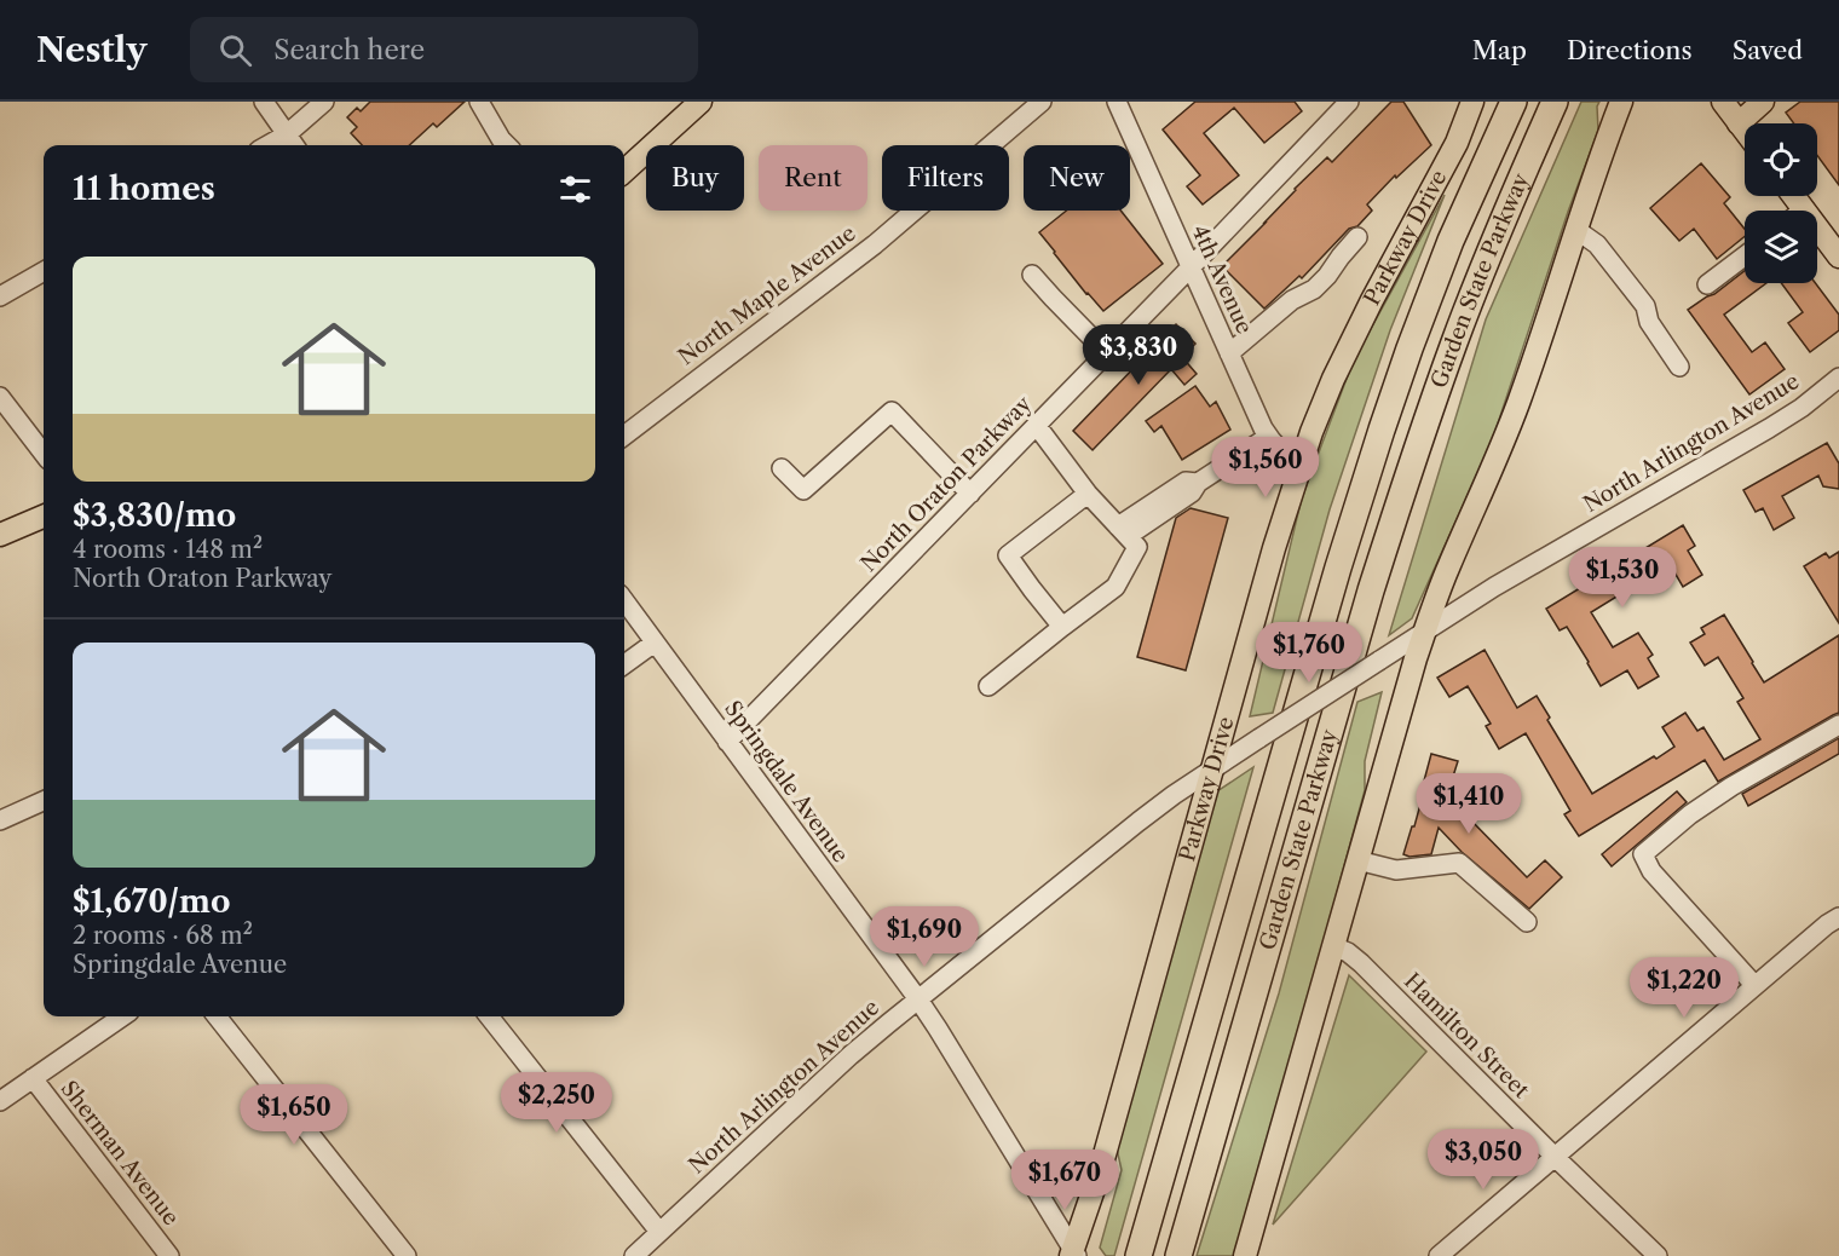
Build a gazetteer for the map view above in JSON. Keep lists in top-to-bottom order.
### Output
{
  "streets": {
    "highway": ["Garden State Parkway"],
    "main road": ["Parkway Drive"],
    "street": [
      "4th Avenue",
      "North Maple Avenue",
      "North Arlington Avenue",
      "North Oraton Parkway",
      "Springdale Avenue",
      "Hamilton Street",
      "Sherman Avenue"
    ]
  },
  "crossings": [
    ["Parkway Drive", "4th Avenue"],
    ["Parkway Drive", "North Arlington Avenue"],
    ["Parkway Drive", "Springdale Avenue"],
    ["4th Avenue", "North Oraton Parkway"],
    ["North Arlington Avenue", "Springdale Avenue"],
    ["North Oraton Parkway", "Springdale Avenue"]
  ],
  "page": {
    "header": "Nestly",
    "search": "Search here",
    "nav": ["Map", "Directions", "Saved"],
    "chip": [
      "Buy",
      "Rent",
      "Filters",
      "New"
    ],
    "heading": "11 homes",
    "list": [
      {
        "name": "$3,830/mo",
        "note": "4 rooms · 148 m² · North Oraton Parkway"
      },
      {
        "name": "$1,670/mo",
        "note": "2 rooms · 68 m² · Springdale Avenue"
      }
    ],
    "price": [
      "$3,830",
      "$1,560",
      "$1,530",
      "$1,760",
      "$1,410",
      "$1,690",
      "$1,220",
      "$2,250",
      "$1,650",
      "$3,050",
      "$1,670"
    ]
  }
}
